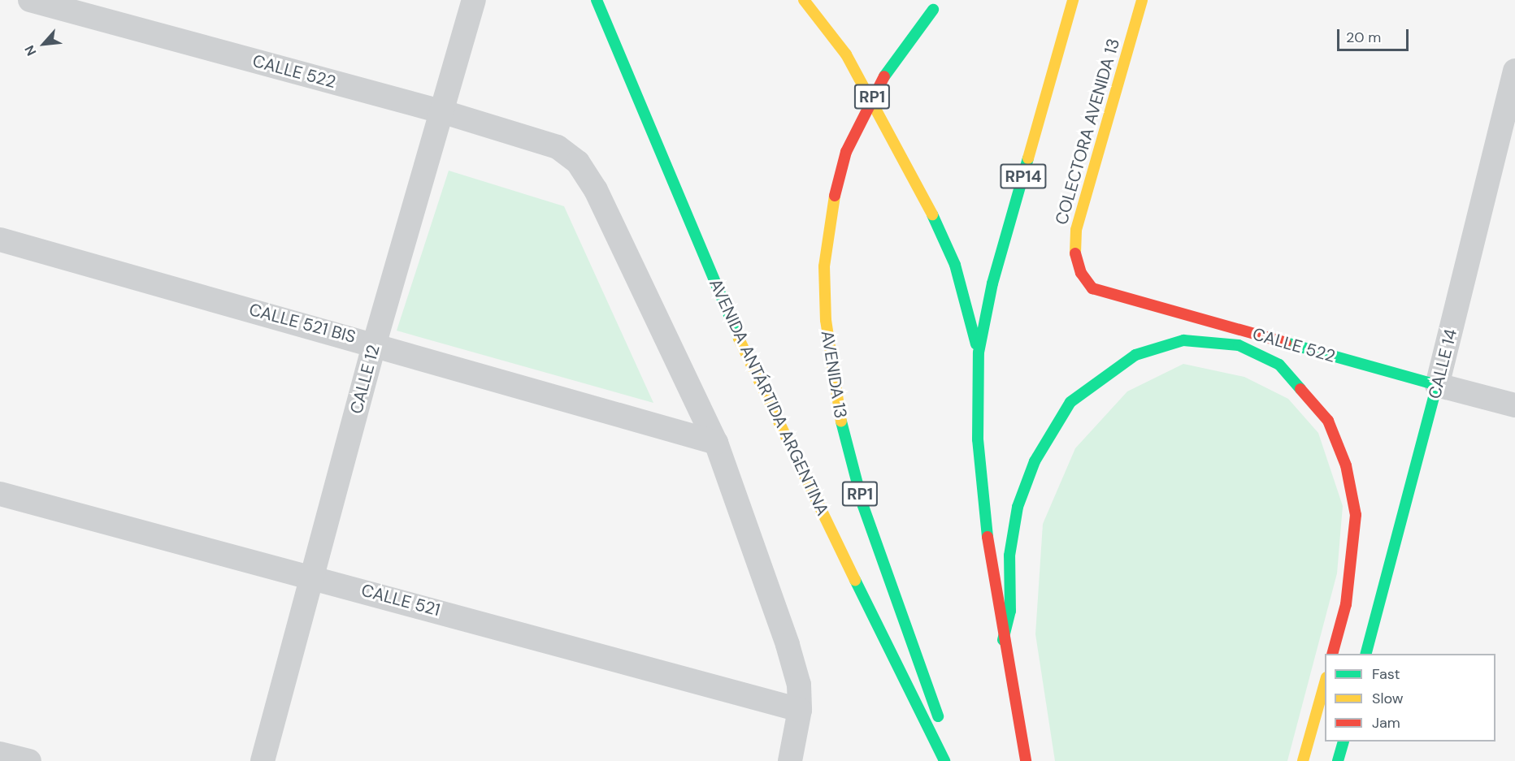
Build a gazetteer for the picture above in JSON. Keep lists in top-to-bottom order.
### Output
{
  "streets": {
    "main road": [
      "CALLE 522",
      "RP1",
      "COLECTORA AVENIDA 13",
      "RP14",
      "CALLE 14",
      "AVENIDA 13",
      "AVENIDA ANTÁRTIDA ARGENTINA"
    ],
    "street": ["CALLE 521 BIS", "CALLE 12", "CALLE 521"]
  },
  "crossings": [
    ["CALLE 522", "COLECTORA AVENIDA 13"],
    ["CALLE 522", "CALLE 521 BIS"],
    ["CALLE 522", "CALLE 14"],
    ["CALLE 522", "CALLE 12"],
    ["RP1", "RP14"],
    ["CALLE 521 BIS", "CALLE 12"],
    ["CALLE 12", "CALLE 521"]
  ],
  "legend": ["Fast", "Slow", "Jam"],
  "scale_bar": "20 m",
  "north": "bottom left"
}
